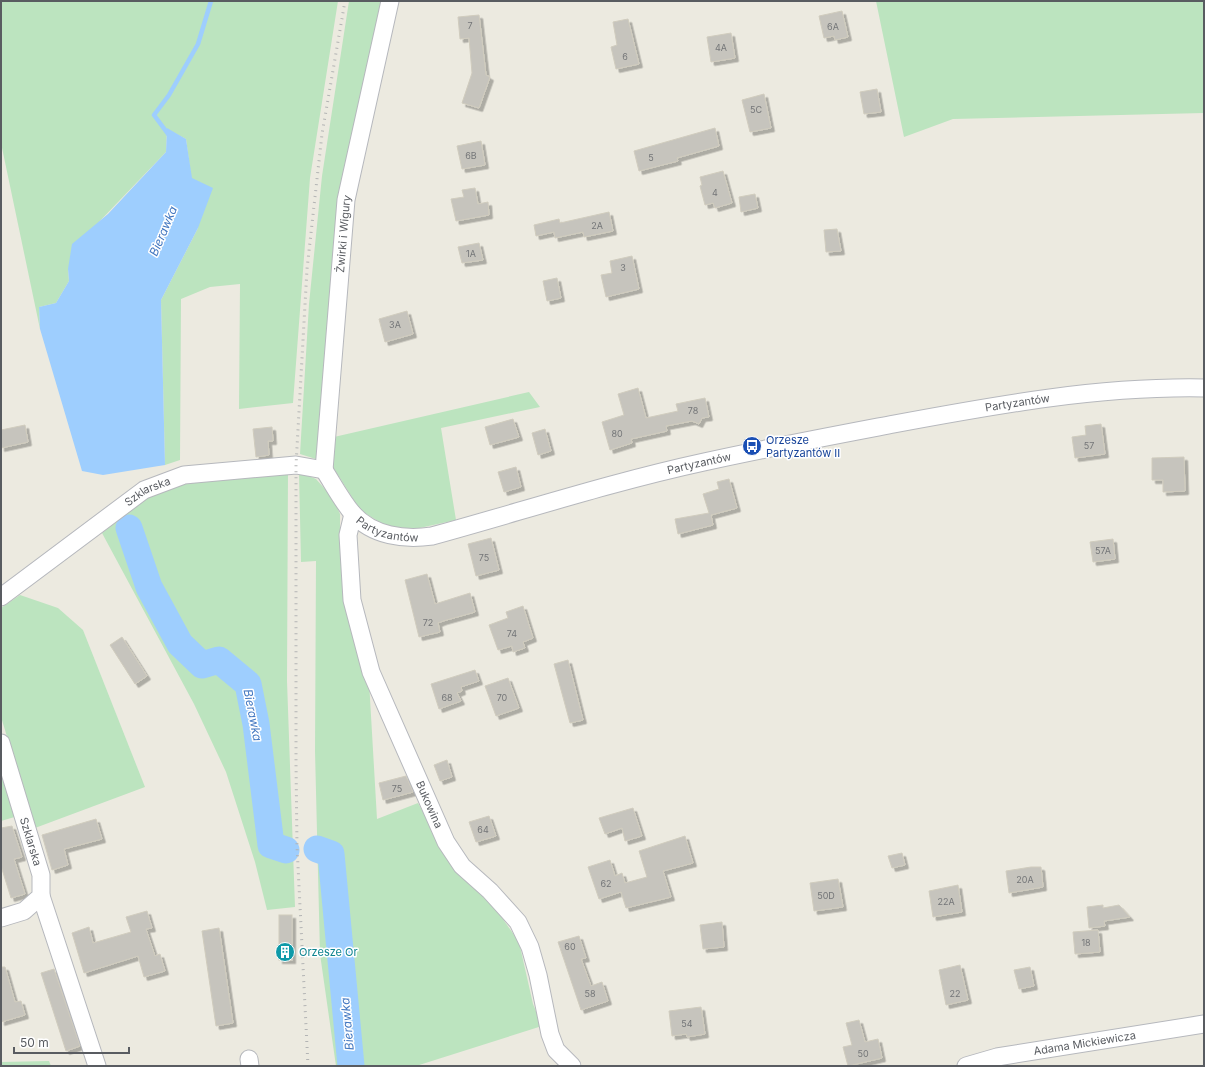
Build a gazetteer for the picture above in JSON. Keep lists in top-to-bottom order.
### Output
{
  "streets": {
    "street": [
      "Żwirki i Wigury",
      "Partyzantów",
      "Szklarska",
      "Bukowina",
      "Adama Mickiewicza"
    ]
  },
  "crossings": [
    ["Żwirki i Wigury", "Partyzantów"],
    ["Żwirki i Wigury", "Szklarska"],
    ["Partyzantów", "Szklarska"],
    ["Partyzantów", "Bukowina"]
  ],
  "water": ["Bierawka"],
  "places": {
    "bus stop": ["Orzesze Partyzantów II"],
    "building": ["Orzesze Or"]
  },
  "house_numbers": [
    "7",
    "6A",
    "4A",
    "6",
    "5C",
    "6B",
    "5",
    "4",
    "2A",
    "1A",
    "3",
    "3A",
    "78",
    "80",
    "57",
    "57A",
    "75",
    "72",
    "74",
    "68",
    "70",
    "75",
    "64",
    "20A",
    "62",
    "50D",
    "22A",
    "18",
    "60",
    "58",
    "22",
    "54",
    "50"
  ],
  "scale_bar": "50 m"
}
